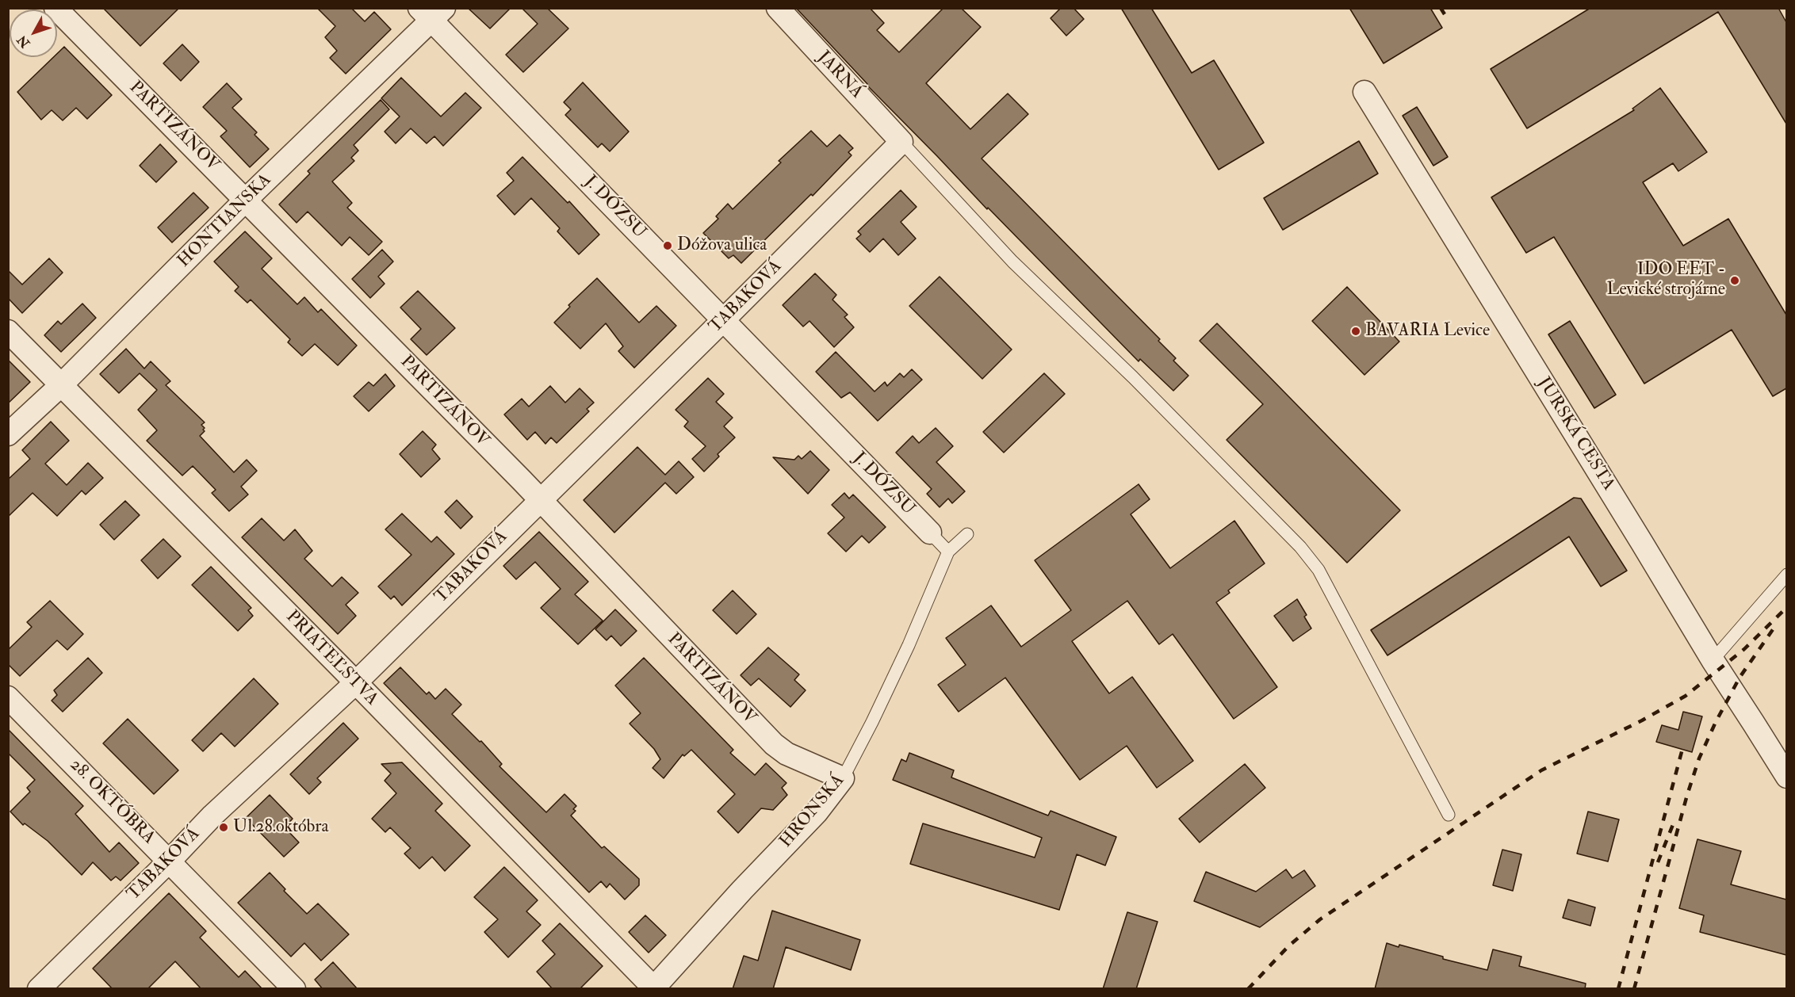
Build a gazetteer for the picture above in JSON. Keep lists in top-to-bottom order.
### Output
{
  "streets": {
    "street": [
      "JARNÁ",
      "PARTIZÁNOV",
      "J. DÓZSU",
      "HONTIANSKA",
      "TABAKOVÁ",
      "JURSKÁ CESTA",
      "PRIATEĽSTVA",
      "28. OKTÓBRA",
      "HRONSKÁ"
    ]
  },
  "crossings": [
    ["JARNÁ", "TABAKOVÁ"],
    ["PARTIZÁNOV", "HONTIANSKA"],
    ["PARTIZÁNOV", "TABAKOVÁ"],
    ["PARTIZÁNOV", "HRONSKÁ"],
    ["J. DÓZSU", "HONTIANSKA"],
    ["J. DÓZSU", "TABAKOVÁ"],
    ["J. DÓZSU", "HRONSKÁ"],
    ["HONTIANSKA", "PRIATEĽSTVA"],
    ["TABAKOVÁ", "PRIATEĽSTVA"],
    ["TABAKOVÁ", "28. OKTÓBRA"],
    ["PRIATEĽSTVA", "HRONSKÁ"]
  ],
  "places": [
    "Dóžova ulica",
    "IDO EET - Levické strojárne",
    "BAVARIA Levice",
    "Ul.28.októbra"
  ],
  "north": "bottom left"
}
